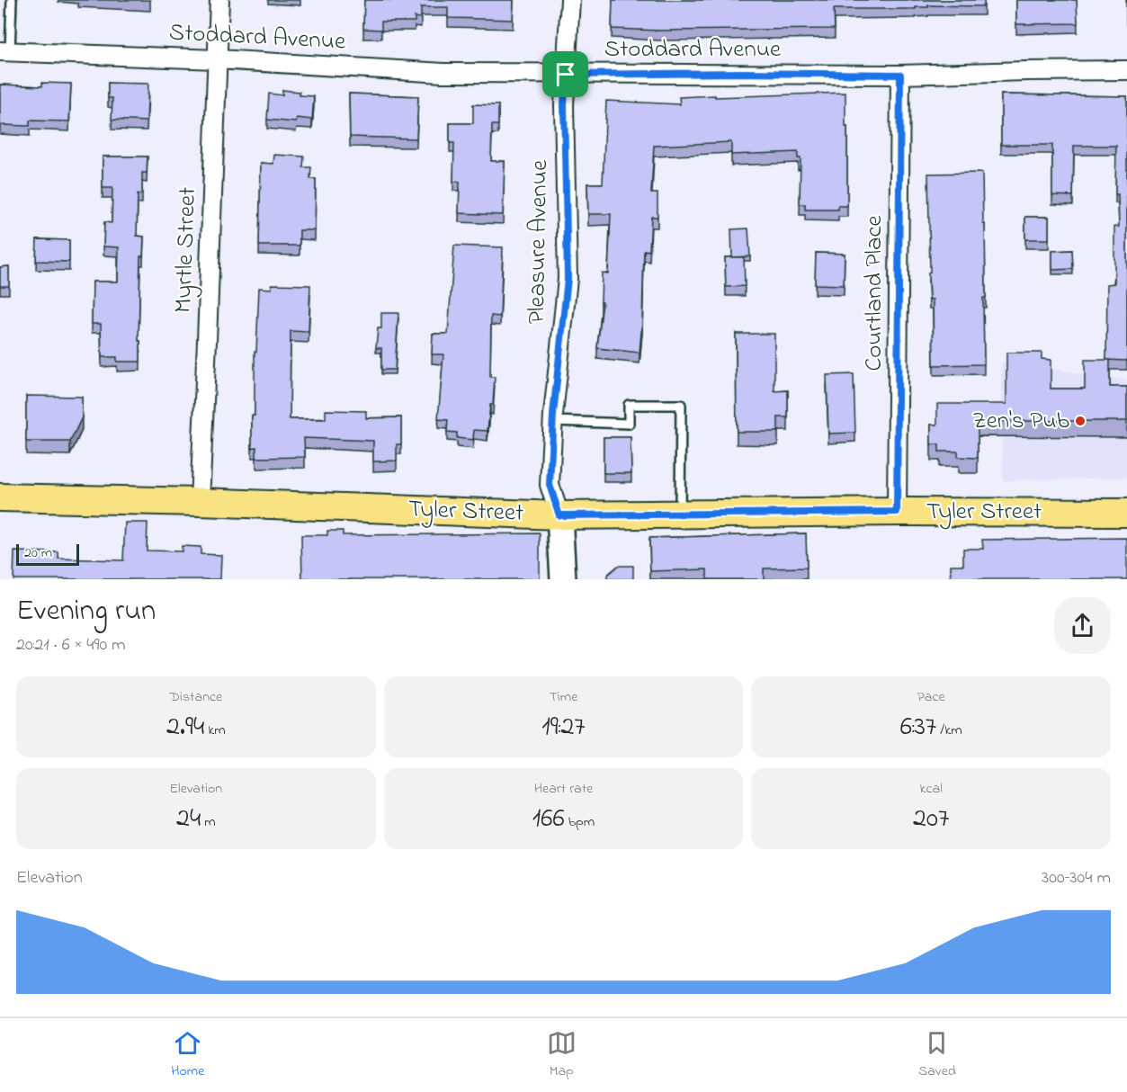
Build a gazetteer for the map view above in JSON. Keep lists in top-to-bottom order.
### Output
{
  "streets": {
    "main road": ["Tyler Street"],
    "street": [
      "Stoddard Avenue",
      "Pleasure Avenue",
      "Myrtle Street",
      "Courtland Place"
    ]
  },
  "crossings": [
    ["Stoddard Avenue", "Pleasure Avenue"],
    ["Stoddard Avenue", "Myrtle Street"],
    ["Stoddard Avenue", "Courtland Place"],
    ["Pleasure Avenue", "Tyler Street"],
    ["Myrtle Street", "Tyler Street"],
    ["Courtland Place", "Tyler Street"]
  ],
  "places": ["Zen's Pub"],
  "scale_bar": "20 m",
  "page": {
    "scale": "20 m",
    "heading": ["Evening run", "20:21 · 6 × 490 m"],
    "stats": [
      ["Distance", "2.94 km"],
      ["Time", "19:27"],
      ["Pace", "6:37 /km"],
      ["Elevation", "24 m"],
      ["Heart rate", "166 bpm"],
      ["kcal", "207"]
    ],
    "chart": ["Elevation", "300–304 m"],
    "tabs": ["Home", "Map", "Saved"]
  }
}
